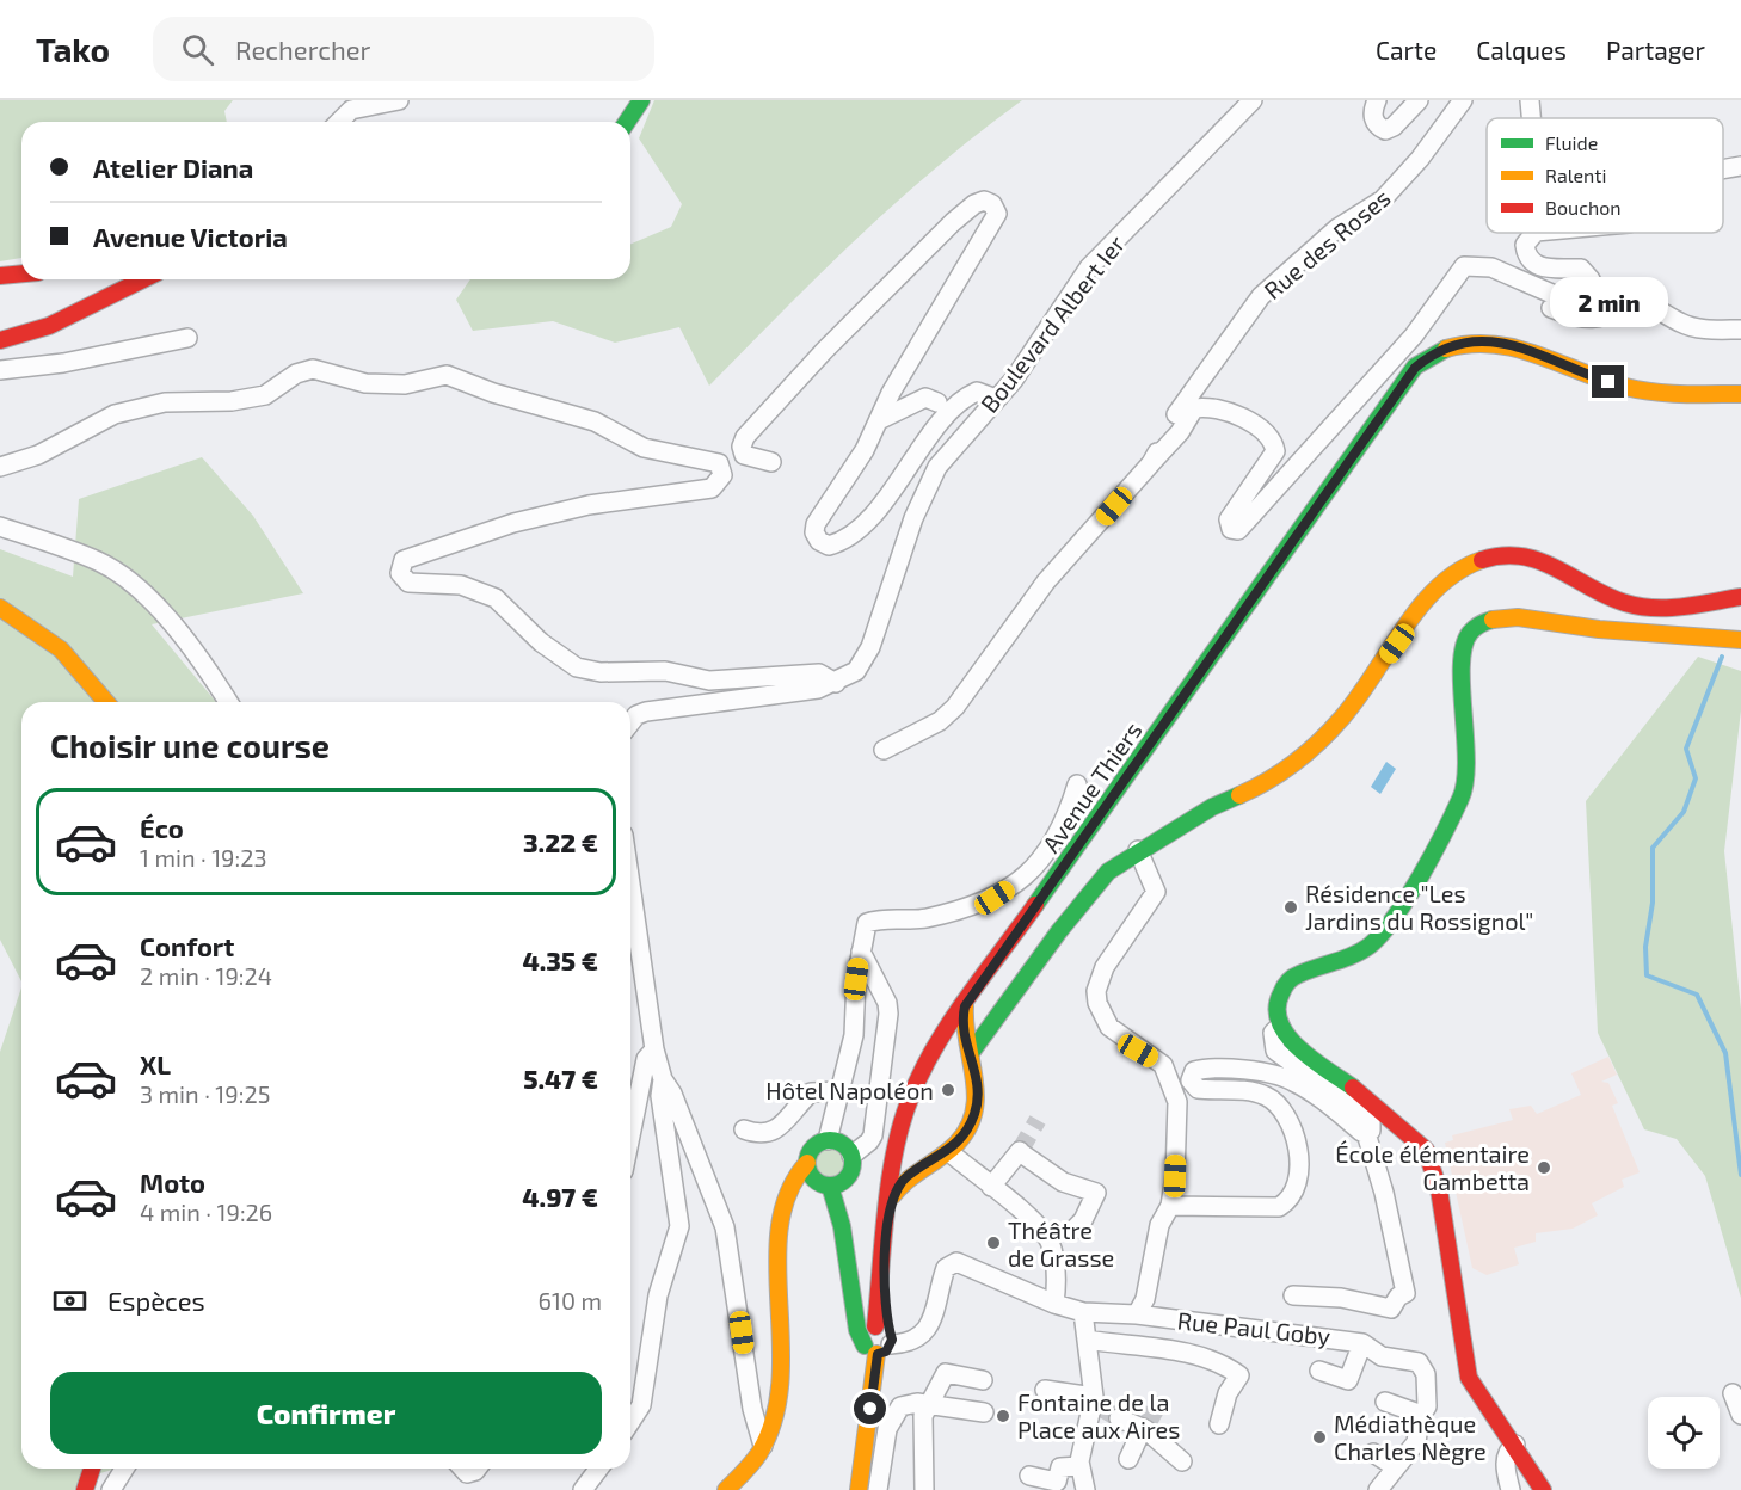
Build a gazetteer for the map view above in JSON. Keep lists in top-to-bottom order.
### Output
{
  "streets": {
    "main road": ["Avenue Thiers"],
    "street": ["Rue des Roses", "Boulevard Albert Ier", "Rue Paul Goby"]
  },
  "crossings": [
    ["Avenue Thiers", "Rue Paul Goby"]
  ],
  "places": [
    "Résidence \"Les Jardins du Rossignol\"",
    "Hôtel Napoléon",
    "École élémentaire Gambetta",
    "Théâtre de Grasse",
    "Fontaine de la Place aux Aires",
    "Médiathèque Charles Nègre"
  ],
  "legend": ["Fluide", "Ralenti", "Bouchon"],
  "page": {
    "header": "Tako",
    "search": "Rechercher",
    "nav": ["Carte", "Calques", "Partager"],
    "banner": ["Atelier Diana", "Avenue Victoria"],
    "bubble": "2 min",
    "heading": "Choisir une course",
    "list": [
      {
        "name": "Éco",
        "note": "1 min · 19:23",
        "value": "3.22 €"
      },
      {
        "name": "Confort",
        "note": "2 min · 19:24",
        "value": "4.35 €"
      },
      {
        "name": "XL",
        "note": "3 min · 19:25",
        "value": "5.47 €"
      },
      {
        "name": "Moto",
        "note": "4 min · 19:26",
        "value": "4.97 €"
      }
    ],
    "pay": ["Espèces", "610 m"],
    "buttons": "Confirmer"
  }
}
